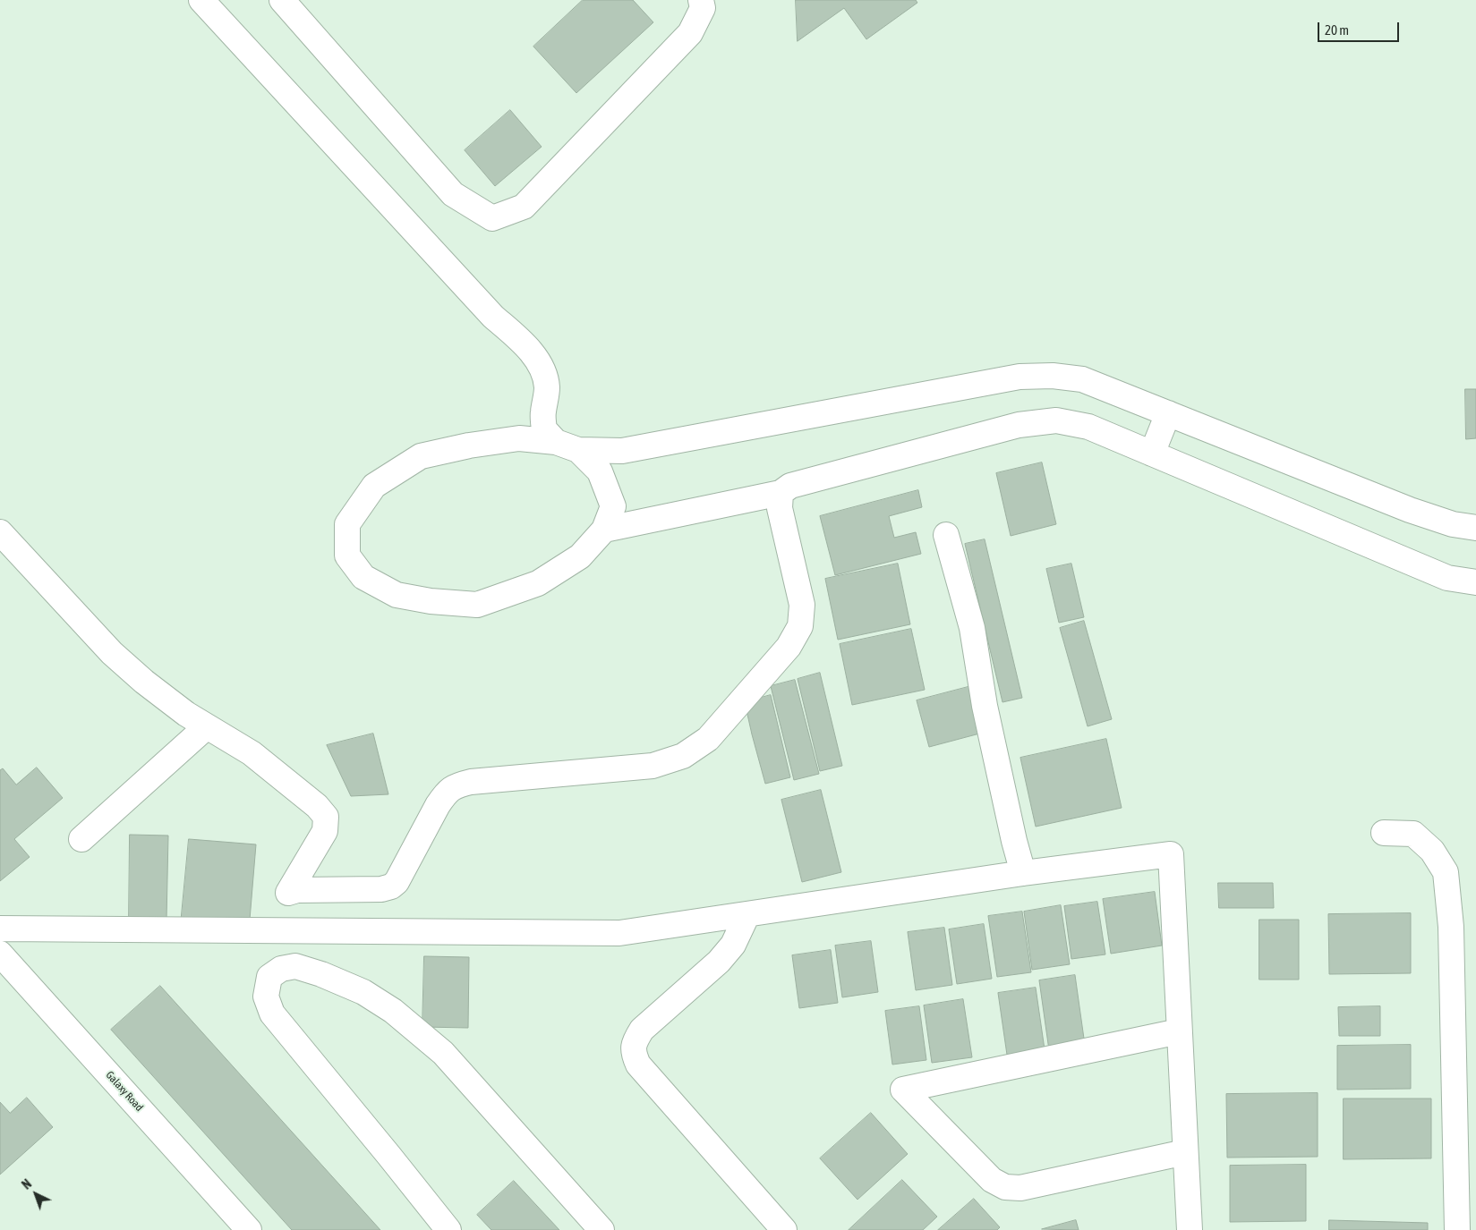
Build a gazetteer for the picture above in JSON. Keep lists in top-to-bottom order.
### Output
{
  "streets": {
    "street": ["Galaxy Road"]
  },
  "scale_bar": "20 m",
  "north": "top left"
}
